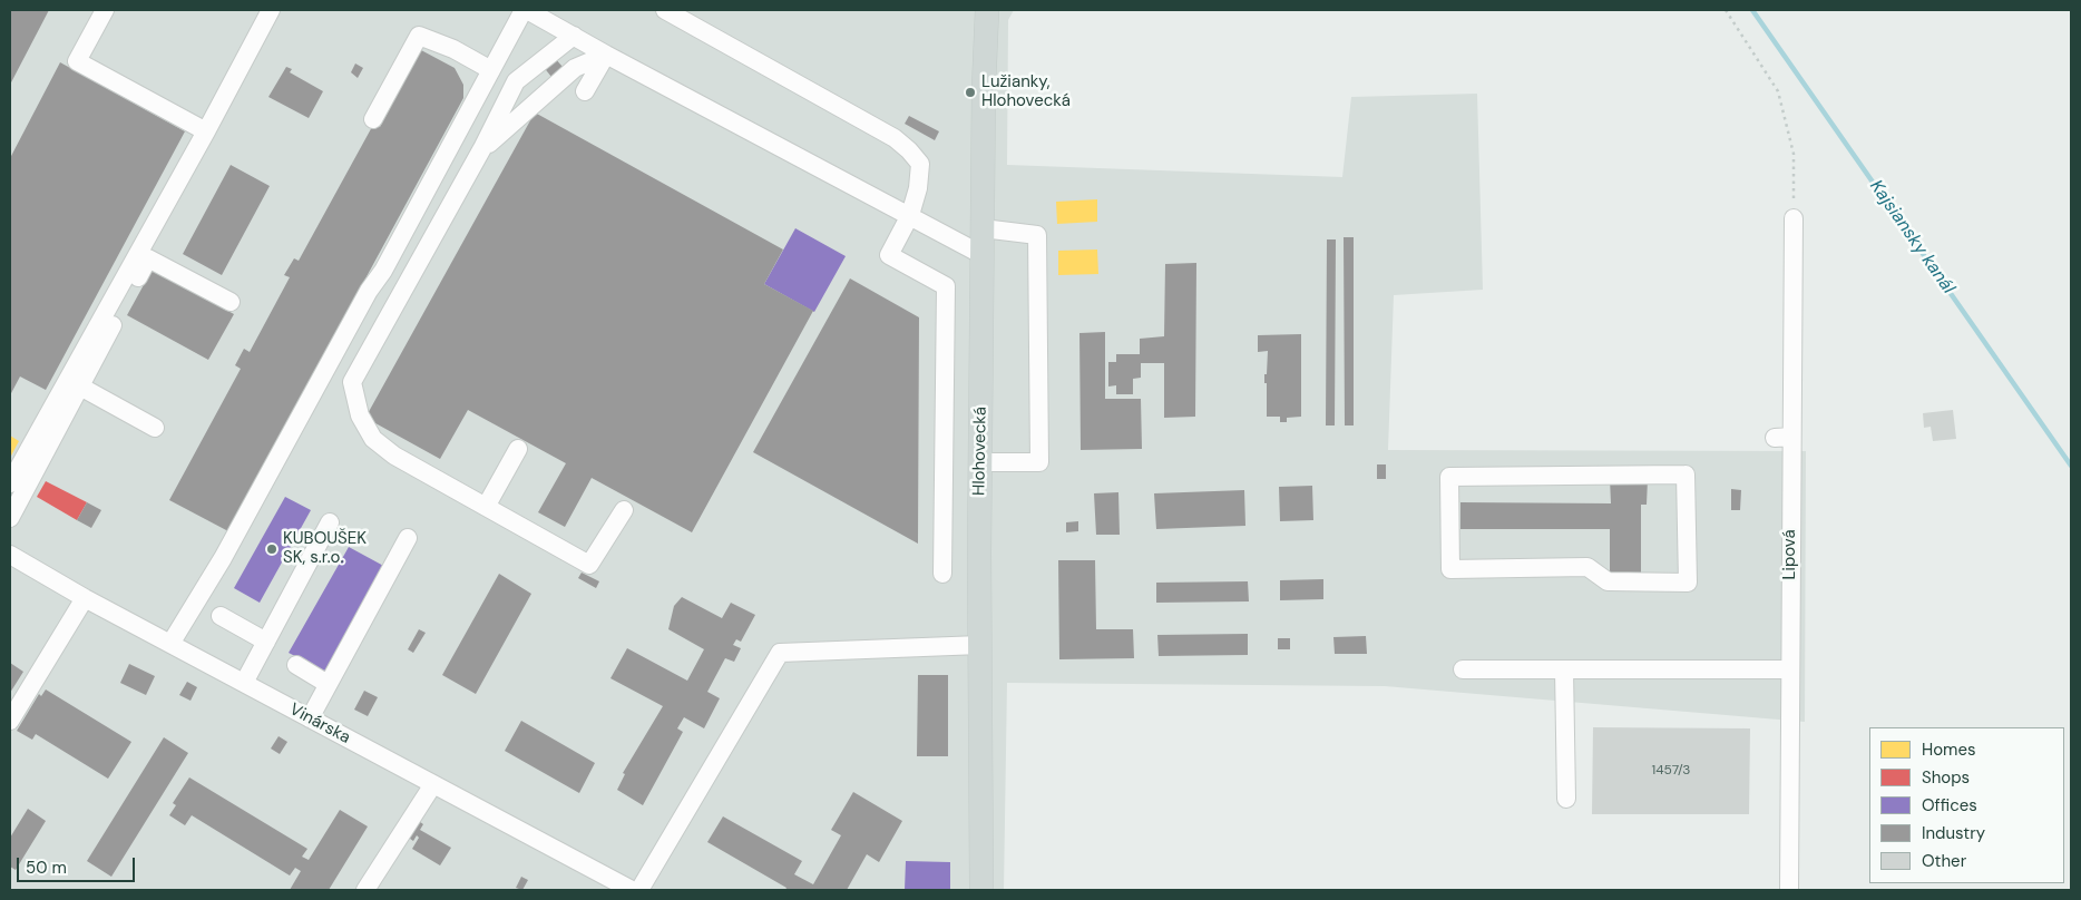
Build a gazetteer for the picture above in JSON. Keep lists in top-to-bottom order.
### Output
{
  "streets": {
    "main road": ["Hlohovecká"],
    "street": ["Lipová", "Vinárska"]
  },
  "water": ["Kajsiansky kanál"],
  "places": ["Lužianky, Hlohovecká", "KUBOUŠEK SK, s.r.o."],
  "house_numbers": ["1457/3"],
  "legend": [
    "Homes",
    "Shops",
    "Offices",
    "Industry",
    "Other"
  ],
  "scale_bar": "50 m"
}
